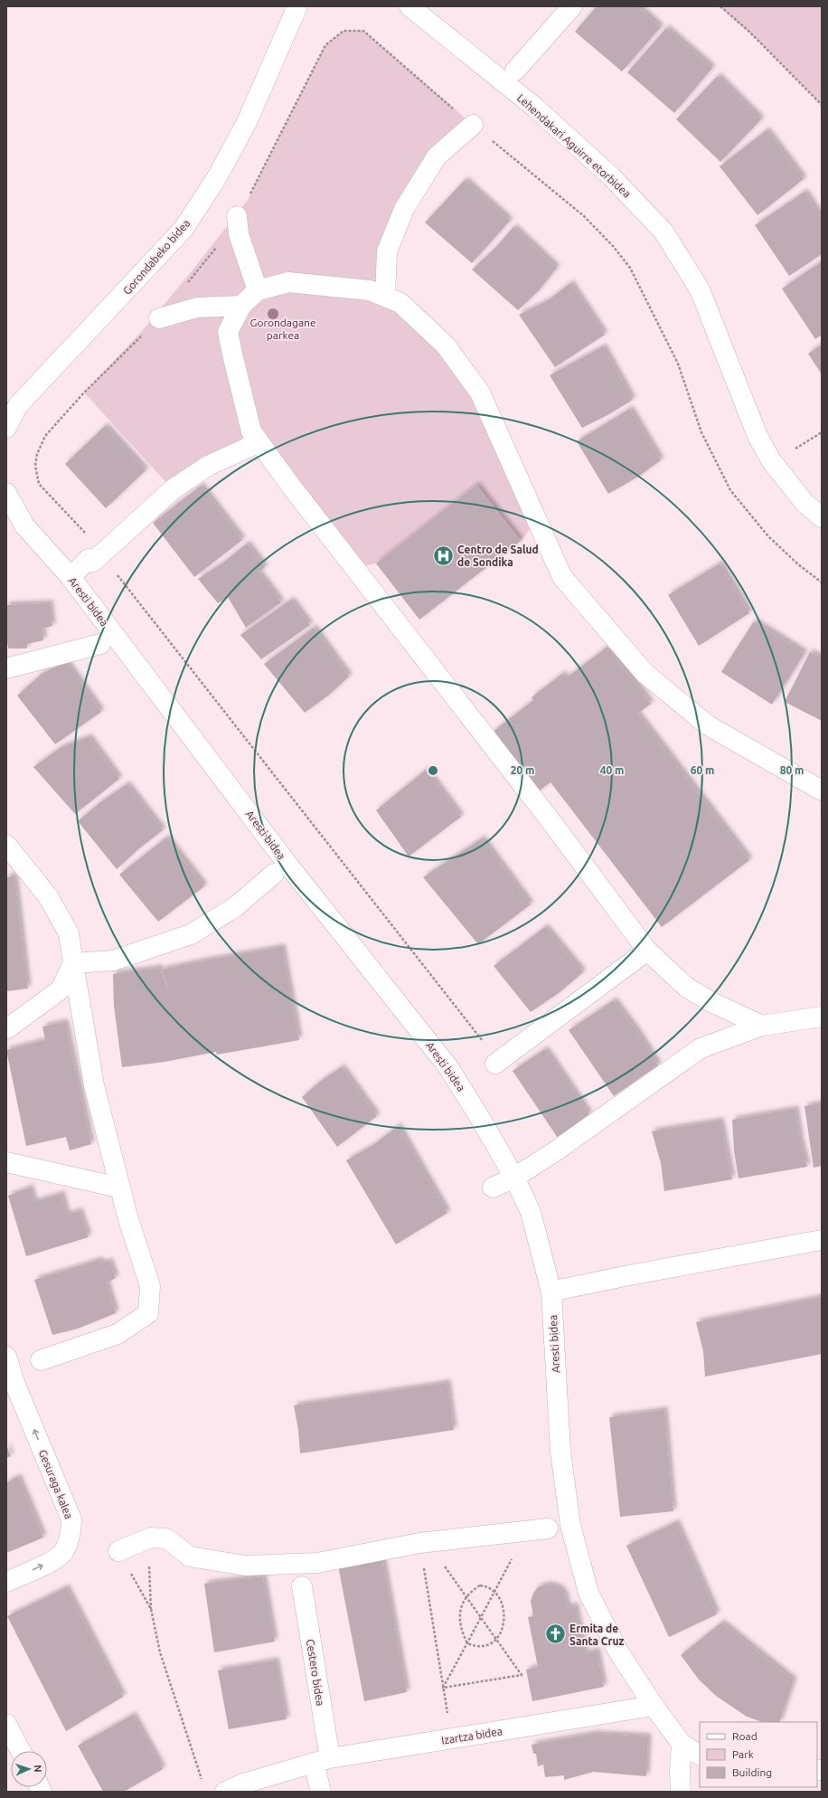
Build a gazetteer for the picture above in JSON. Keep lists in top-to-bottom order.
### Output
{
  "streets": {
    "street": [
      "Lehendakari Aguirre etorbidea",
      "Gorondabeko bidea",
      "Aresti bidea",
      "Gesuraga kalea",
      "Cestero bidea",
      "Izartza bidea"
    ]
  },
  "crossings": [
    ["Aresti bidea", "Izartza bidea"],
    ["Cestero bidea", "Izartza bidea"]
  ],
  "one_way": ["Gesuraga kalea"],
  "parks": ["Gorondagane parkea"],
  "places": {
    "hospital": ["Centro de Salud de Sondika"],
    "church": ["Ermita de Santa Cruz"]
  },
  "legend": ["Road", "Park", "Building"],
  "north": "right",
  "rings": [
    "20 m",
    "40 m",
    "60 m",
    "80 m"
  ]
}
